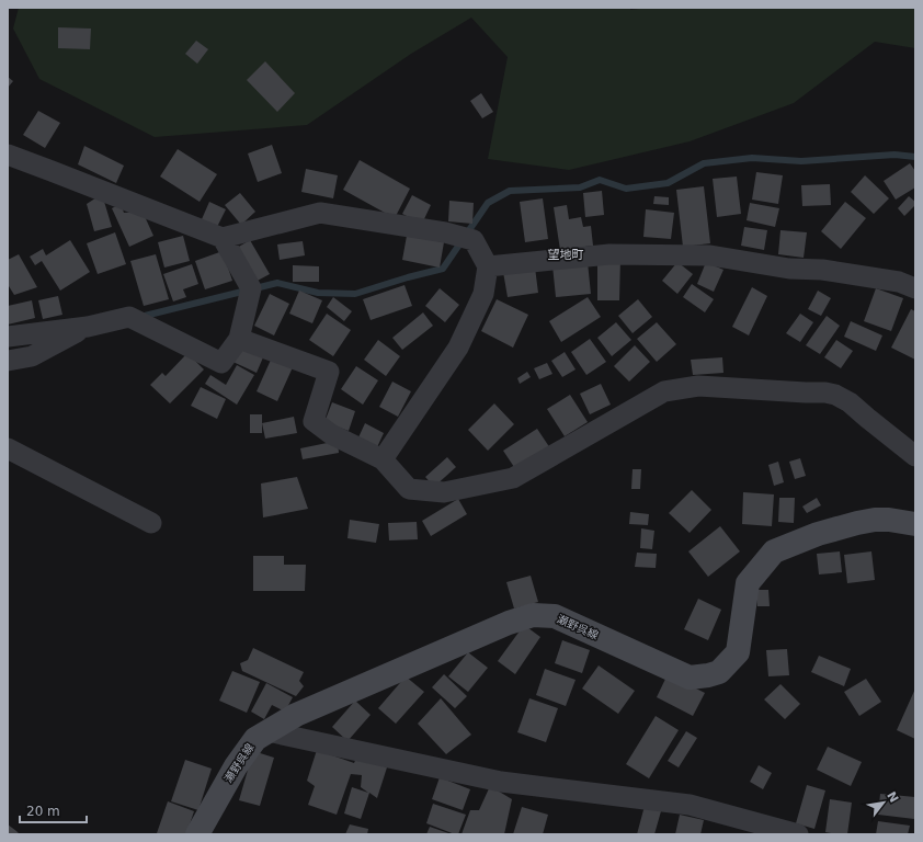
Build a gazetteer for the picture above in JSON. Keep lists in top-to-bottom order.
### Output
{
  "streets": {
    "main road": ["瀬野呉線"]
  },
  "districts": ["望地町"],
  "scale_bar": "20 m",
  "north": "top right"
}
